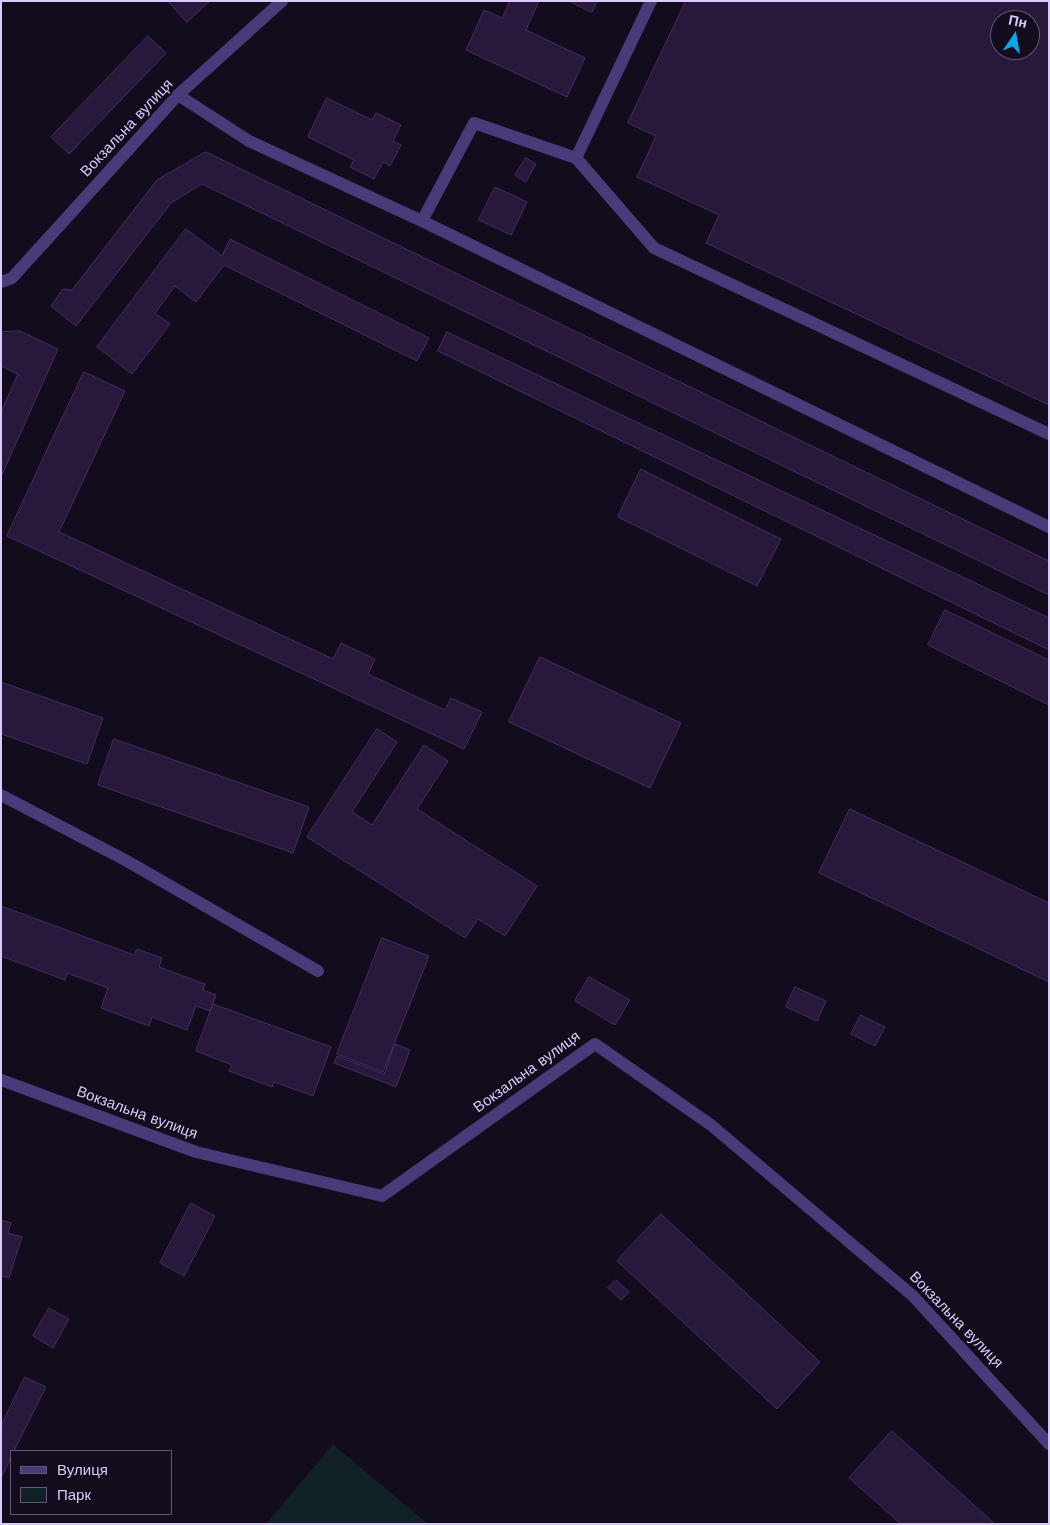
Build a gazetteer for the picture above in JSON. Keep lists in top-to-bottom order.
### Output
{
  "streets": {
    "street": ["Вокзальна вулиця"]
  },
  "legend": ["Вулиця", "Парк"],
  "north": "top"
}
